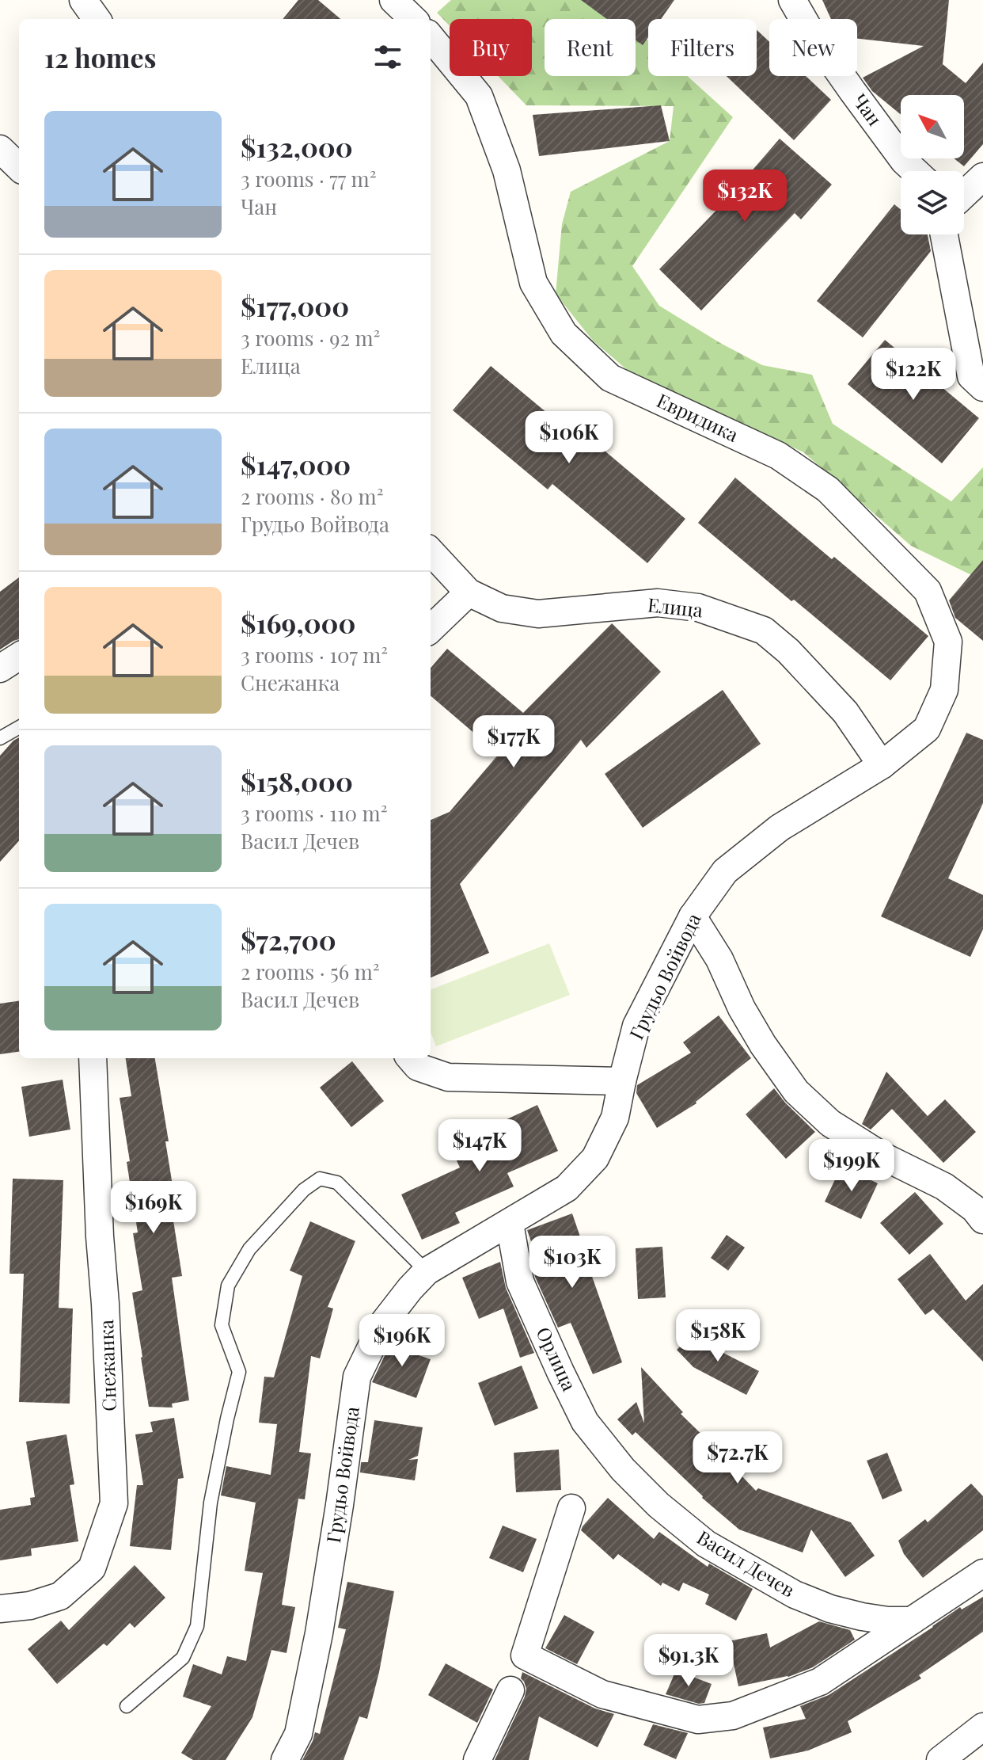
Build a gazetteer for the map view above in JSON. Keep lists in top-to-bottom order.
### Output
{
  "streets": {
    "street": [
      "Чан",
      "Евридика",
      "Елица",
      "Грудьо Войвода",
      "Орлица",
      "Снежанка",
      "Васил Дечев"
    ]
  },
  "crossings": [
    ["Евридика", "Елица"],
    ["Евридика", "Грудьо Войвода"],
    ["Елица", "Грудьо Войвода"],
    ["Грудьо Войвода", "Орлица"],
    ["Орлица", "Васил Дечев"]
  ],
  "north": "top left",
  "page": {
    "chip": [
      "Buy",
      "Rent",
      "Filters",
      "New"
    ],
    "heading": "12 homes",
    "list": [
      {
        "name": "$132,000",
        "note": "3 rooms · 77 m² · Чан"
      },
      {
        "name": "$177,000",
        "note": "3 rooms · 92 m² · Елица"
      },
      {
        "name": "$147,000",
        "note": "2 rooms · 80 m² · Грудьо Войвода"
      },
      {
        "name": "$169,000",
        "note": "3 rooms · 107 m² · Снежанка"
      },
      {
        "name": "$158,000",
        "note": "3 rooms · 110 m² · Васил Дечев"
      },
      {
        "name": "$72,700",
        "note": "2 rooms · 56 m² · Васил Дечев"
      }
    ],
    "price": [
      "$132K",
      "$122K",
      "$106K",
      "$177K",
      "$147K",
      "$199K",
      "$169K",
      "$103K",
      "$158K",
      "$196K",
      "$72.7K",
      "$91.3K"
    ]
  }
}
